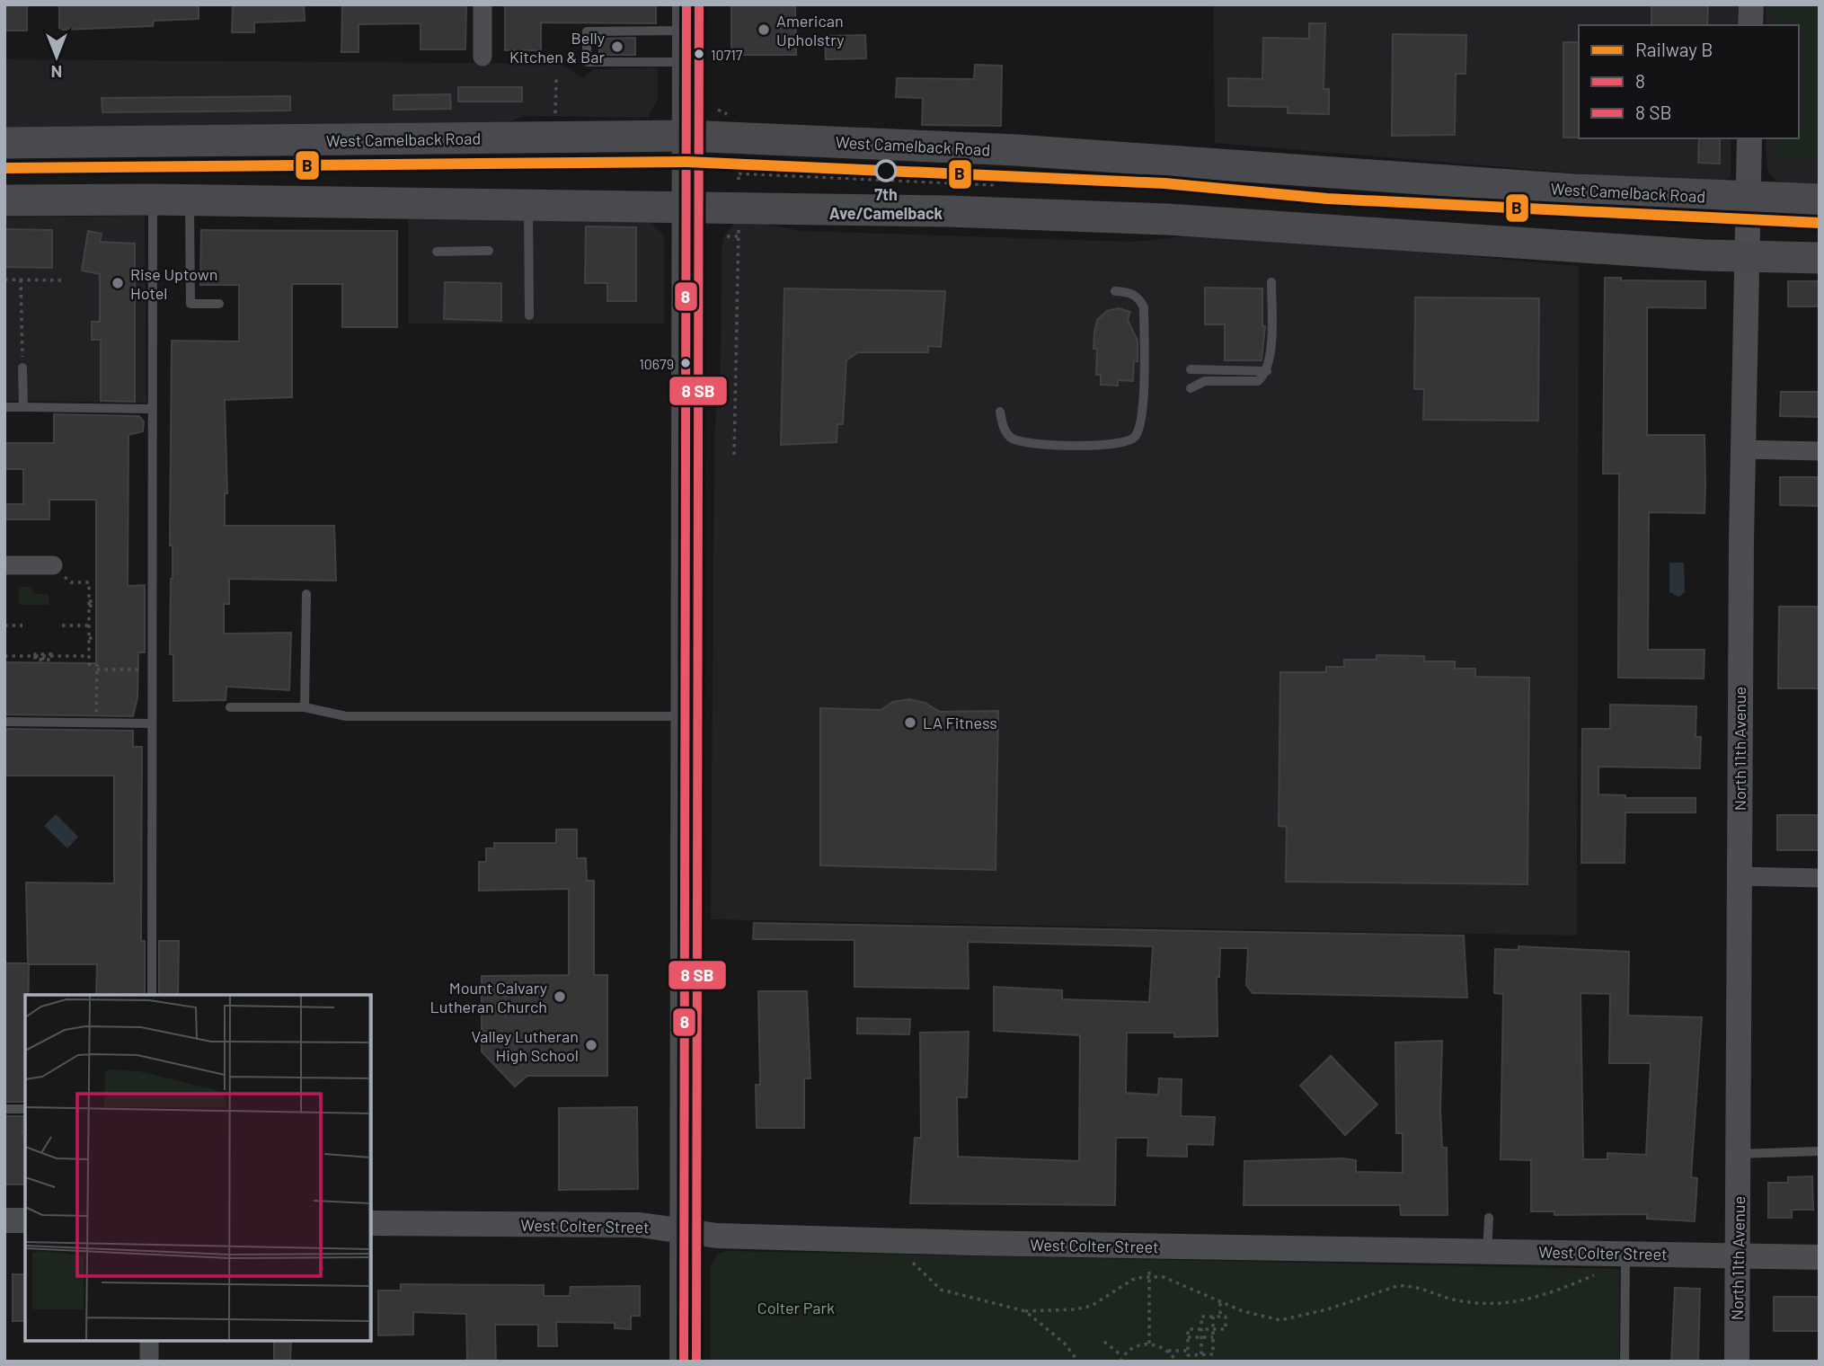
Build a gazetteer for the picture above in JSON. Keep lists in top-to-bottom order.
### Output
{
  "streets": {
    "main road": ["West Camelback Road"],
    "street": ["North 11th Avenue", "West Colter Street"]
  },
  "crossings": [
    ["West Camelback Road", "North 11th Avenue"],
    ["North 11th Avenue", "West Colter Street"]
  ],
  "parks": ["Colter Park"],
  "places": [
    "American Upholstry",
    "Belly Kitchen & Bar",
    "10717",
    "7th Ave/Camelback",
    "Rise Uptown Hotel",
    "10679",
    "LA Fitness",
    "Mount Calvary Lutheran Church",
    "Valley Lutheran High School"
  ],
  "lines": ["transit line 8", "rail line B"],
  "legend": ["Railway B", "8", "8 SB"],
  "north": "bottom"
}
